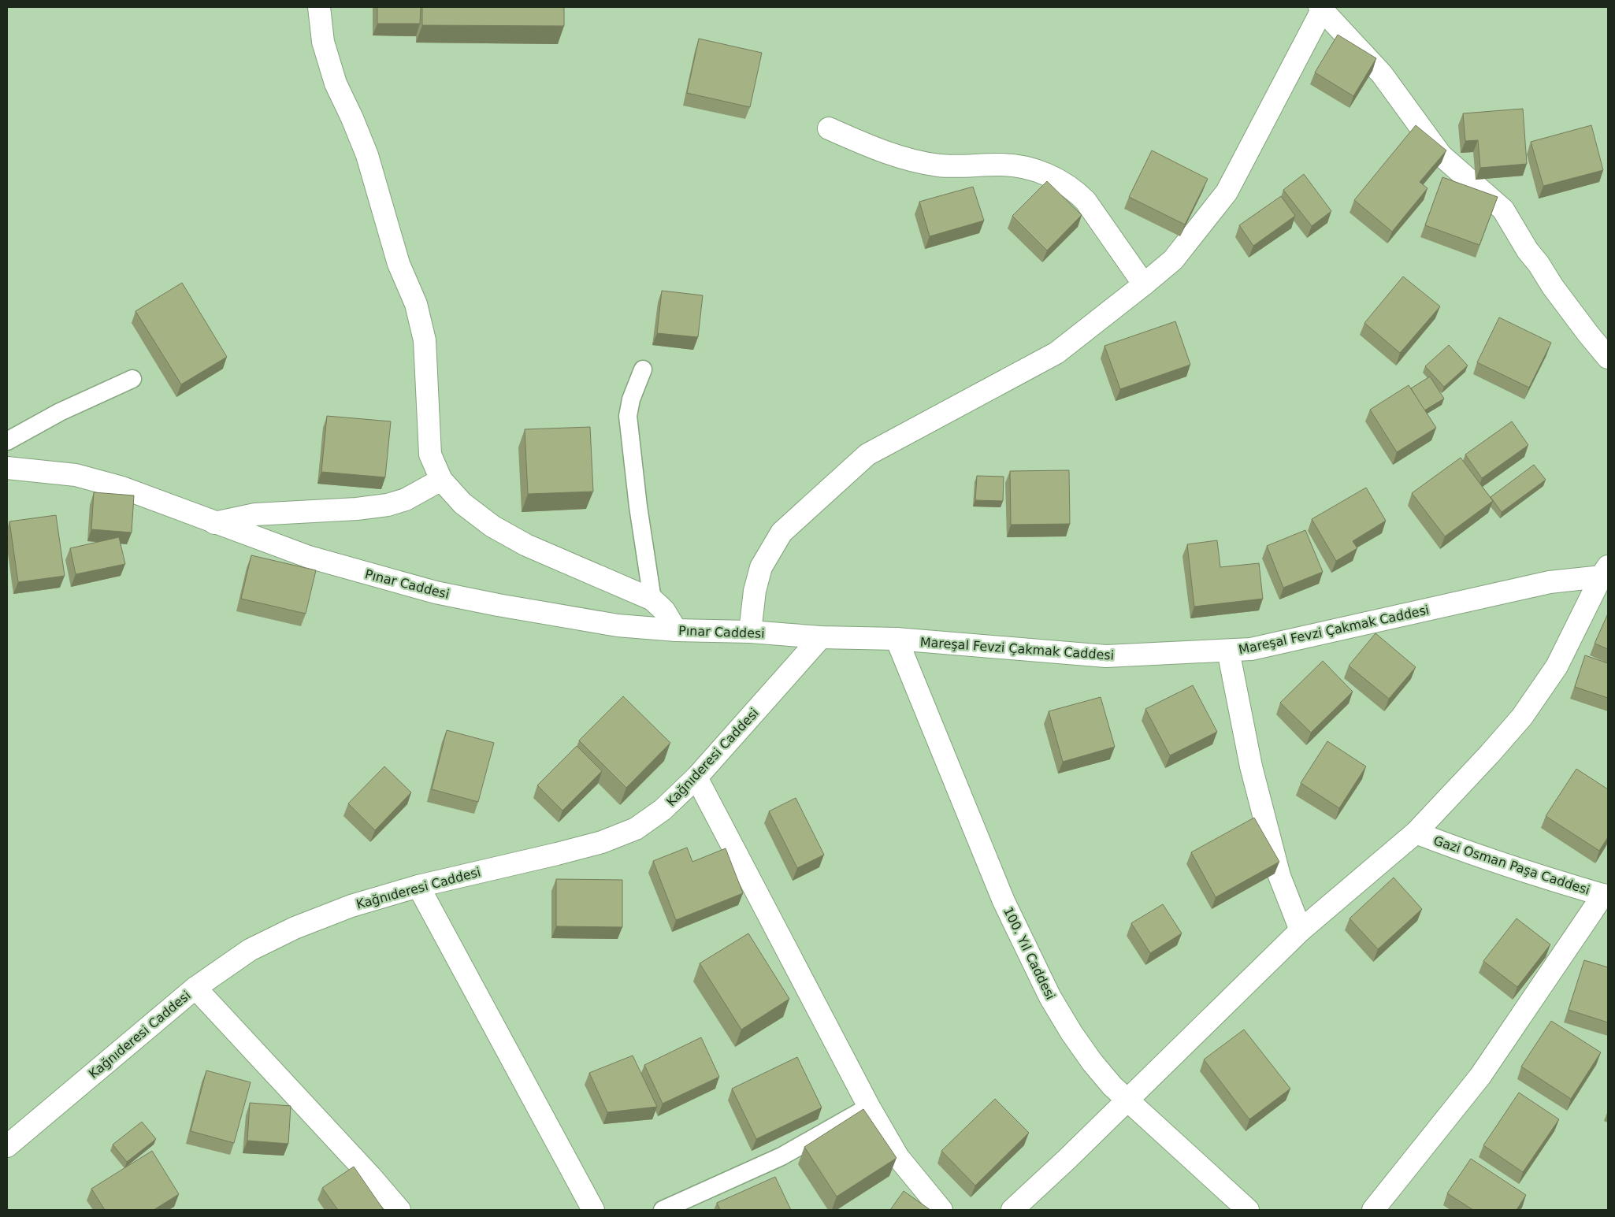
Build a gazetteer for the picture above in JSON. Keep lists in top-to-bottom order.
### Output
{
  "streets": {
    "street": [
      "Pınar Caddesi",
      "Mareşal Fevzi Çakmak Caddesi",
      "Kağnıderesi Caddesi",
      "Gazi Osman Paşa Caddesi",
      "100. Yıl Caddesi"
    ]
  },
  "crossings": [
    ["Pınar Caddesi", "Mareşal Fevzi Çakmak Caddesi"],
    ["Pınar Caddesi", "Kağnıderesi Caddesi"],
    ["Mareşal Fevzi Çakmak Caddesi", "Kağnıderesi Caddesi"],
    ["Mareşal Fevzi Çakmak Caddesi", "100. Yıl Caddesi"]
  ]
}
